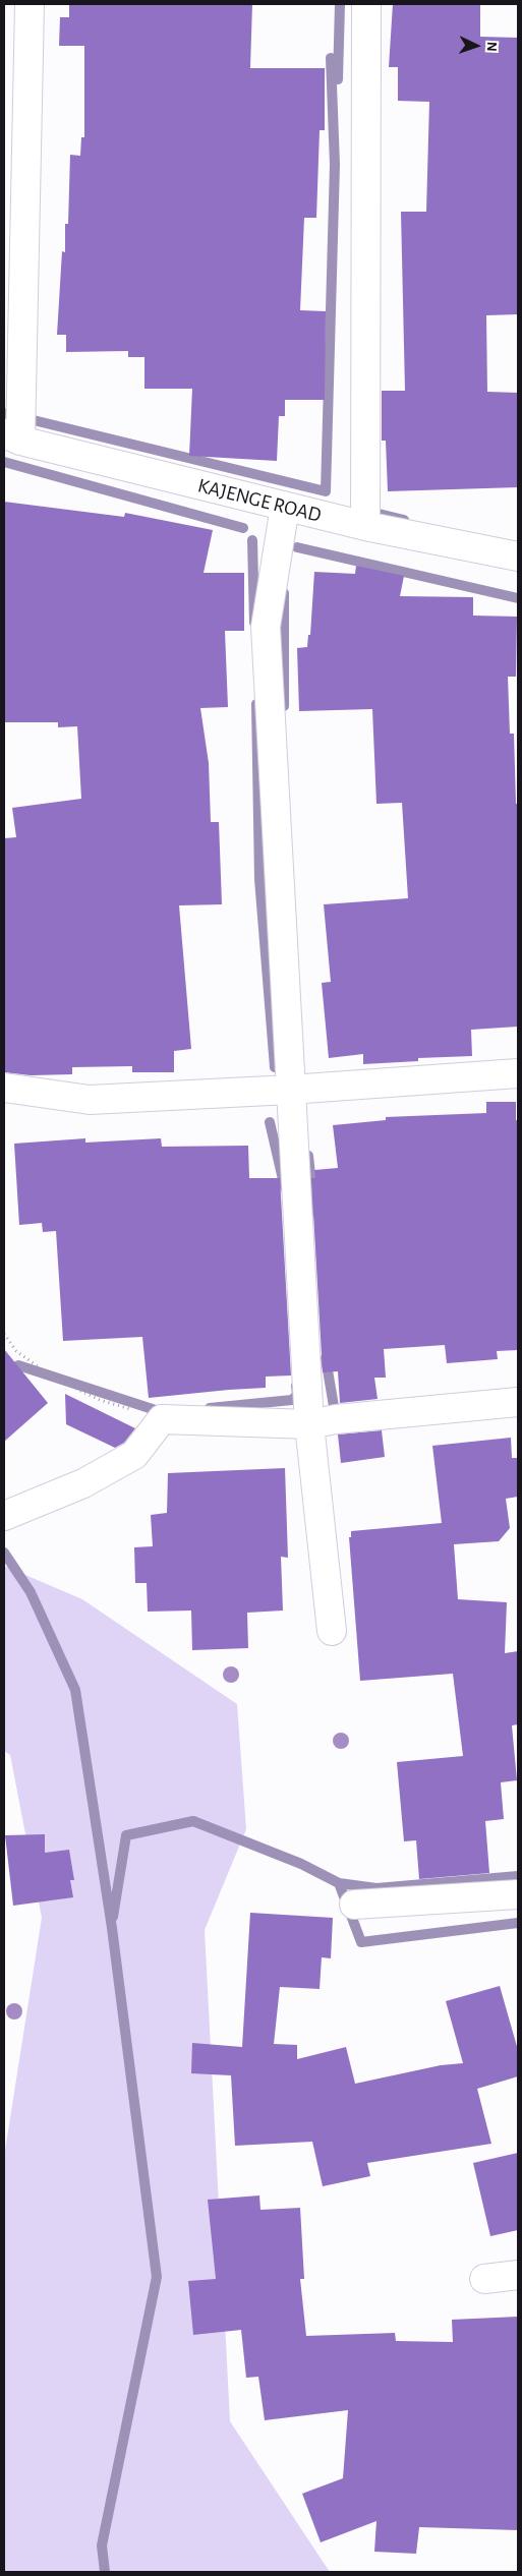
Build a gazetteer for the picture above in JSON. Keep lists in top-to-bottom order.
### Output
{
  "streets": {
    "street": ["KAJENGE ROAD"]
  },
  "north": "right"
}
